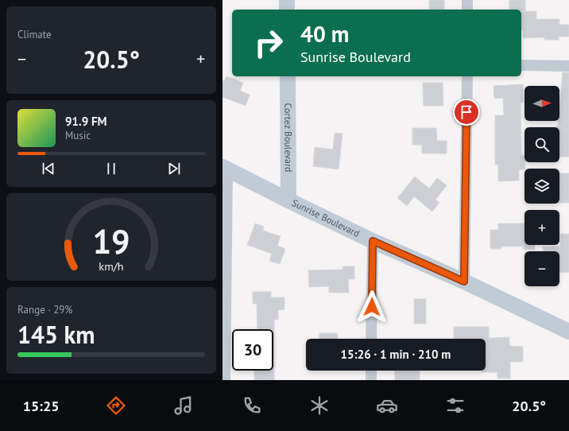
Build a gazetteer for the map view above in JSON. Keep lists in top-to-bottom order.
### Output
{
  "streets": {
    "street": ["Cortez Boulevard", "Sunrise Boulevard"]
  },
  "crossings": [
    ["Cortez Boulevard", "Sunrise Boulevard"]
  ],
  "north": "right",
  "page": {
    "tile": [
      "Climate",
      ["Range · 29%", "145 km"]
    ],
    "turn": ["40 m", "Sunrise Boulevard"],
    "heat": ["−", "20.5°", "+"],
    "map_buttons": ["+", "−"],
    "song": ["91.9 FM", "Music"],
    "limit": "30",
    "trip": "15:26 · 1 min · 210 m",
    "tabs": ["15:25", "20.5°"],
    "gauge": ["19", "km/h"]
  }
}
